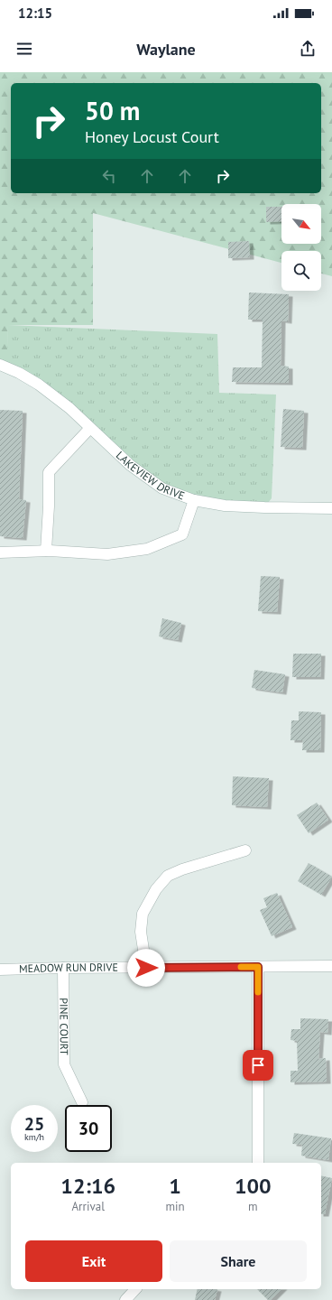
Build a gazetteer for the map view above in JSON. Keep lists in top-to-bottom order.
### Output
{
  "streets": {
    "street": ["LAKEVIEW DRIVE", "MEADOW RUN DRIVE", "PINE COURT"]
  },
  "crossings": [
    ["MEADOW RUN DRIVE", "PINE COURT"]
  ],
  "north": "bottom right",
  "page": {
    "status": "12:15",
    "header": "Waylane",
    "turn": ["50 m", "Honey Locust Court"],
    "speed": "25 km/h",
    "limit": "30",
    "eta": [
      "12:16",
      "Arrival",
      "1",
      "min",
      "100",
      "m"
    ],
    "buttons": ["Exit", "Share"]
  }
}
